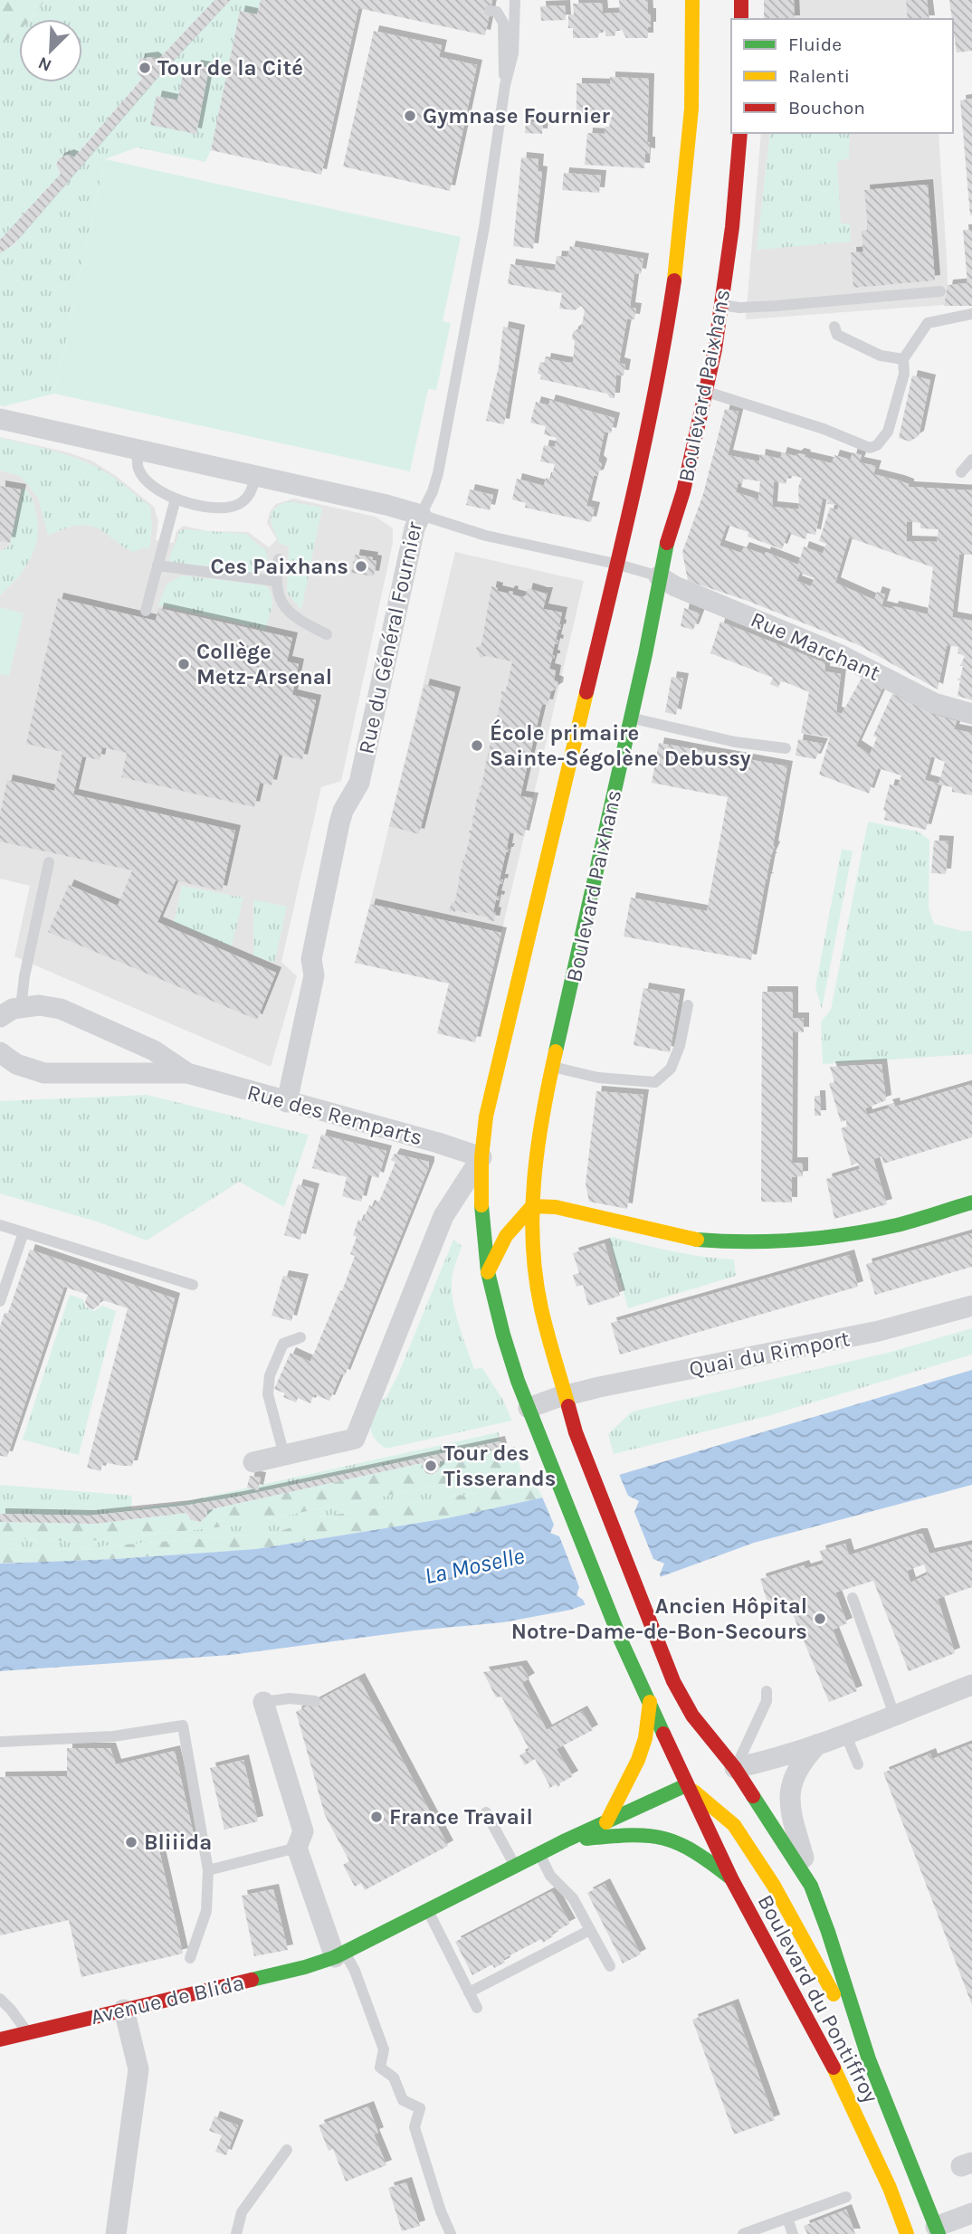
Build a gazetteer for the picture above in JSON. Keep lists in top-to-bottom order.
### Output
{
  "streets": {
    "main road": ["Boulevard Paixhans", "Boulevard du Pontiffroy", "Avenue de Blida"],
    "street": [
      "Rue du Général Fournier",
      "Rue Marchant",
      "Rue des Remparts",
      "Quai du Rimport"
    ]
  },
  "crossings": [
    ["Boulevard Paixhans", "Rue Marchant"],
    ["Boulevard Paixhans", "Rue des Remparts"],
    ["Boulevard Paixhans", "Quai du Rimport"],
    ["Boulevard Paixhans", "Boulevard du Pontiffroy"],
    ["Rue du Général Fournier", "Rue des Remparts"],
    ["Boulevard du Pontiffroy", "Avenue de Blida"]
  ],
  "water": ["La Moselle"],
  "places": [
    "Tour de la Cité",
    "Gymnase Fournier",
    "Ces Paixhans",
    "Collège Metz-Arsenal",
    "École primaire Sainte-Ségolène Debussy",
    "Tour des Tisserands",
    "Ancien Hôpital Notre-Dame-de-Bon-Secours",
    "France Travail",
    "Bliiida"
  ],
  "legend": ["Fluide", "Ralenti", "Bouchon"],
  "north": "bottom left"
}
